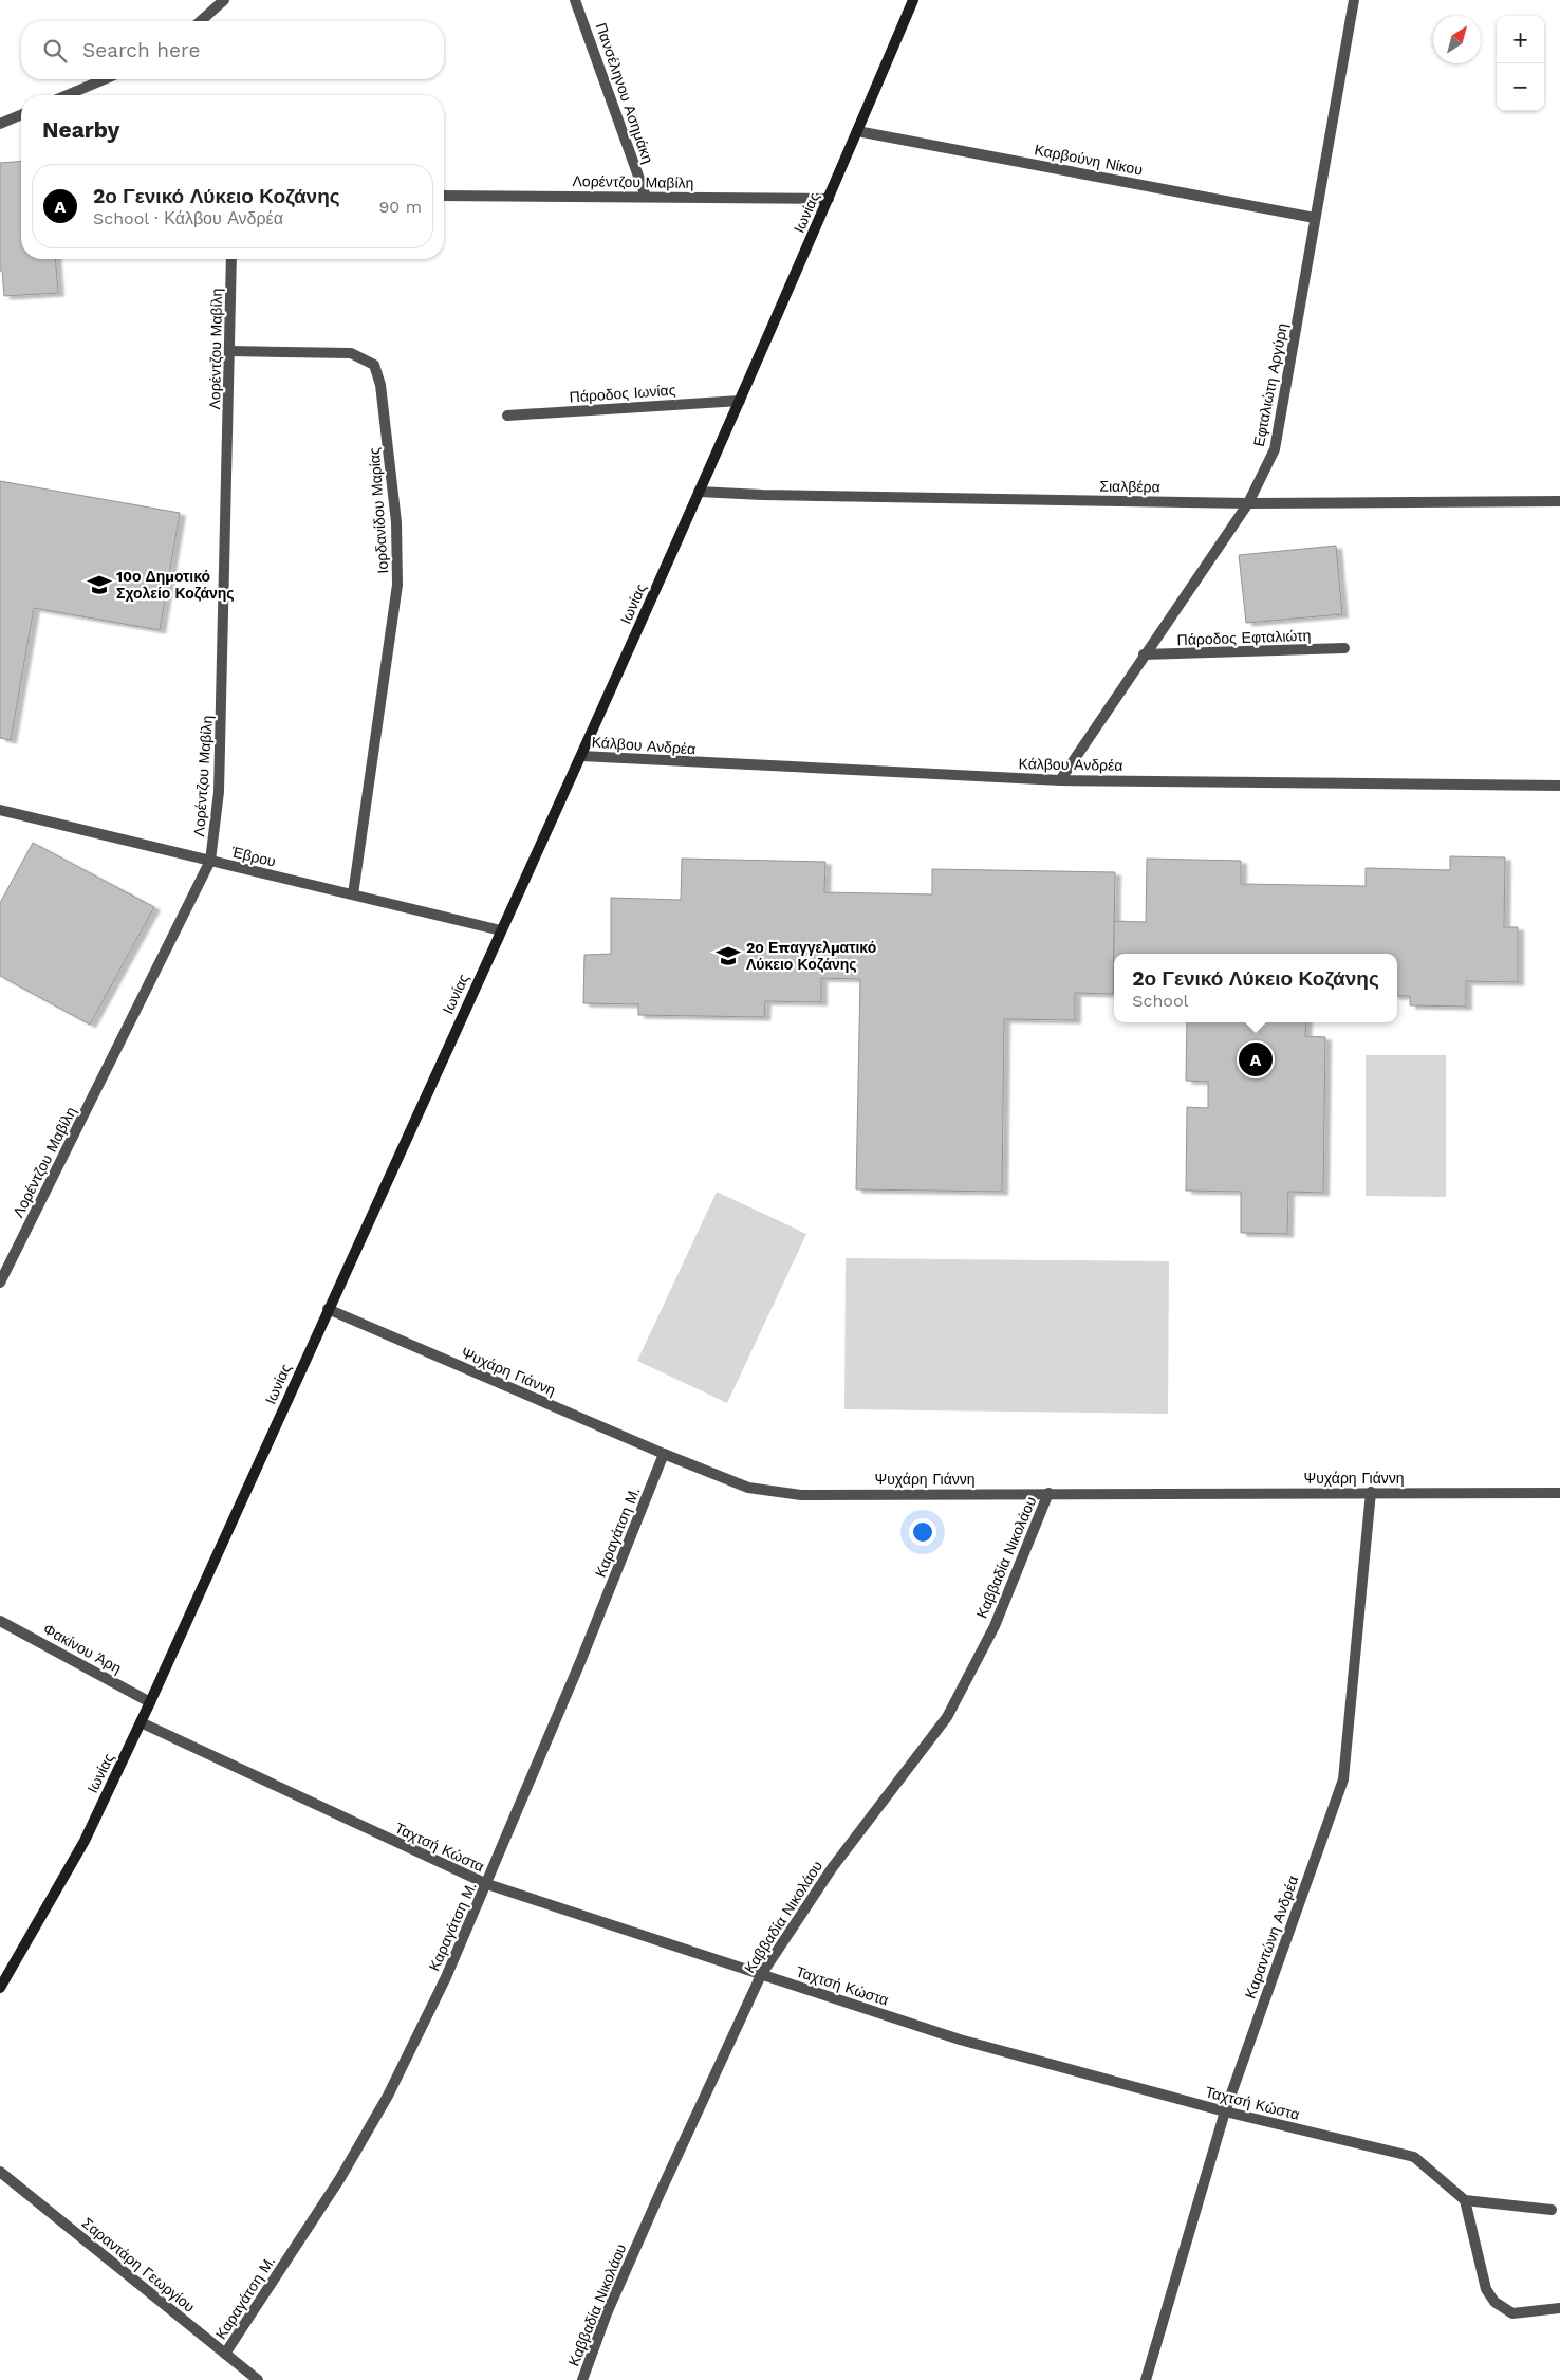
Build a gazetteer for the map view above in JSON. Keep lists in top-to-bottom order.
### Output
{
  "streets": {
    "main road": ["Ιωνίας"],
    "street": [
      "Πανσέληνου Ασημάκη",
      "Καρβούνη Νίκου",
      "Λορέντζου Μαβίλη",
      "Εφταλιώτη Αργύρη",
      "Πάροδος Ιωνίας",
      "Σιαλβέρα",
      "Ιορδανίδου Μαρίας",
      "Πάροδος Εφταλιώτη",
      "Κάλβου Ανδρέα",
      "Έβρου",
      "Ψυχάρη Γιάννη",
      "Καραγάτση Μ.",
      "Καββαδία Νικολάου",
      "Φακίνου Άρη",
      "Ταχτσή Κώστα",
      "Καραντώνη Ανδρέα",
      "Σαραντάρη Γεωργίου"
    ]
  },
  "crossings": [
    ["Πανσέληνου Ασημάκη", "Λορέντζου Μαβίλη"],
    ["Καρβούνη Νίκου", "Ιωνίας"],
    ["Καρβούνη Νίκου", "Εφταλιώτη Αργύρη"],
    ["Λορέντζου Μαβίλη", "Ιωνίας"],
    ["Λορέντζου Μαβίλη", "Ιορδανίδου Μαρίας"],
    ["Λορέντζου Μαβίλη", "Έβρου"],
    ["Ιωνίας", "Πάροδος Ιωνίας"],
    ["Ιωνίας", "Σιαλβέρα"],
    ["Ιωνίας", "Κάλβου Ανδρέα"],
    ["Ιωνίας", "Έβρου"],
    ["Ιωνίας", "Ψυχάρη Γιάννη"],
    ["Ιωνίας", "Φακίνου Άρη"],
    ["Ιωνίας", "Ταχτσή Κώστα"],
    ["Εφταλιώτη Αργύρη", "Σιαλβέρα"],
    ["Εφταλιώτη Αργύρη", "Πάροδος Εφταλιώτη"],
    ["Εφταλιώτη Αργύρη", "Κάλβου Ανδρέα"],
    ["Ιορδανίδου Μαρίας", "Έβρου"],
    ["Ψυχάρη Γιάννη", "Καραγάτση Μ."],
    ["Ψυχάρη Γιάννη", "Καββαδία Νικολάου"],
    ["Ψυχάρη Γιάννη", "Καραντώνη Ανδρέα"],
    ["Καραγάτση Μ.", "Ταχτσή Κώστα"],
    ["Καραγάτση Μ.", "Σαραντάρη Γεωργίου"],
    ["Καββαδία Νικολάου", "Ταχτσή Κώστα"],
    ["Ταχτσή Κώστα", "Καραντώνη Ανδρέα"]
  ],
  "places": {
    "school or university": ["10ο Δημοτικό Σχολείο Κοζάνης", "2ο Επαγγελματικό Λύκειο Κοζάνης"]
  },
  "north": "top right",
  "page": {
    "map_buttons": ["+", "−"],
    "search": "Search here",
    "heading": "Nearby",
    "list": [
      {
        "mark": "A",
        "name": "2ο Γενικό Λύκειο Κοζάνης",
        "note": "School · Κάλβου Ανδρέα",
        "value": "90 m"
      }
    ],
    "popup": ["2ο Γενικό Λύκειο Κοζάνης", "School"],
    "pins": "A"
  }
}
